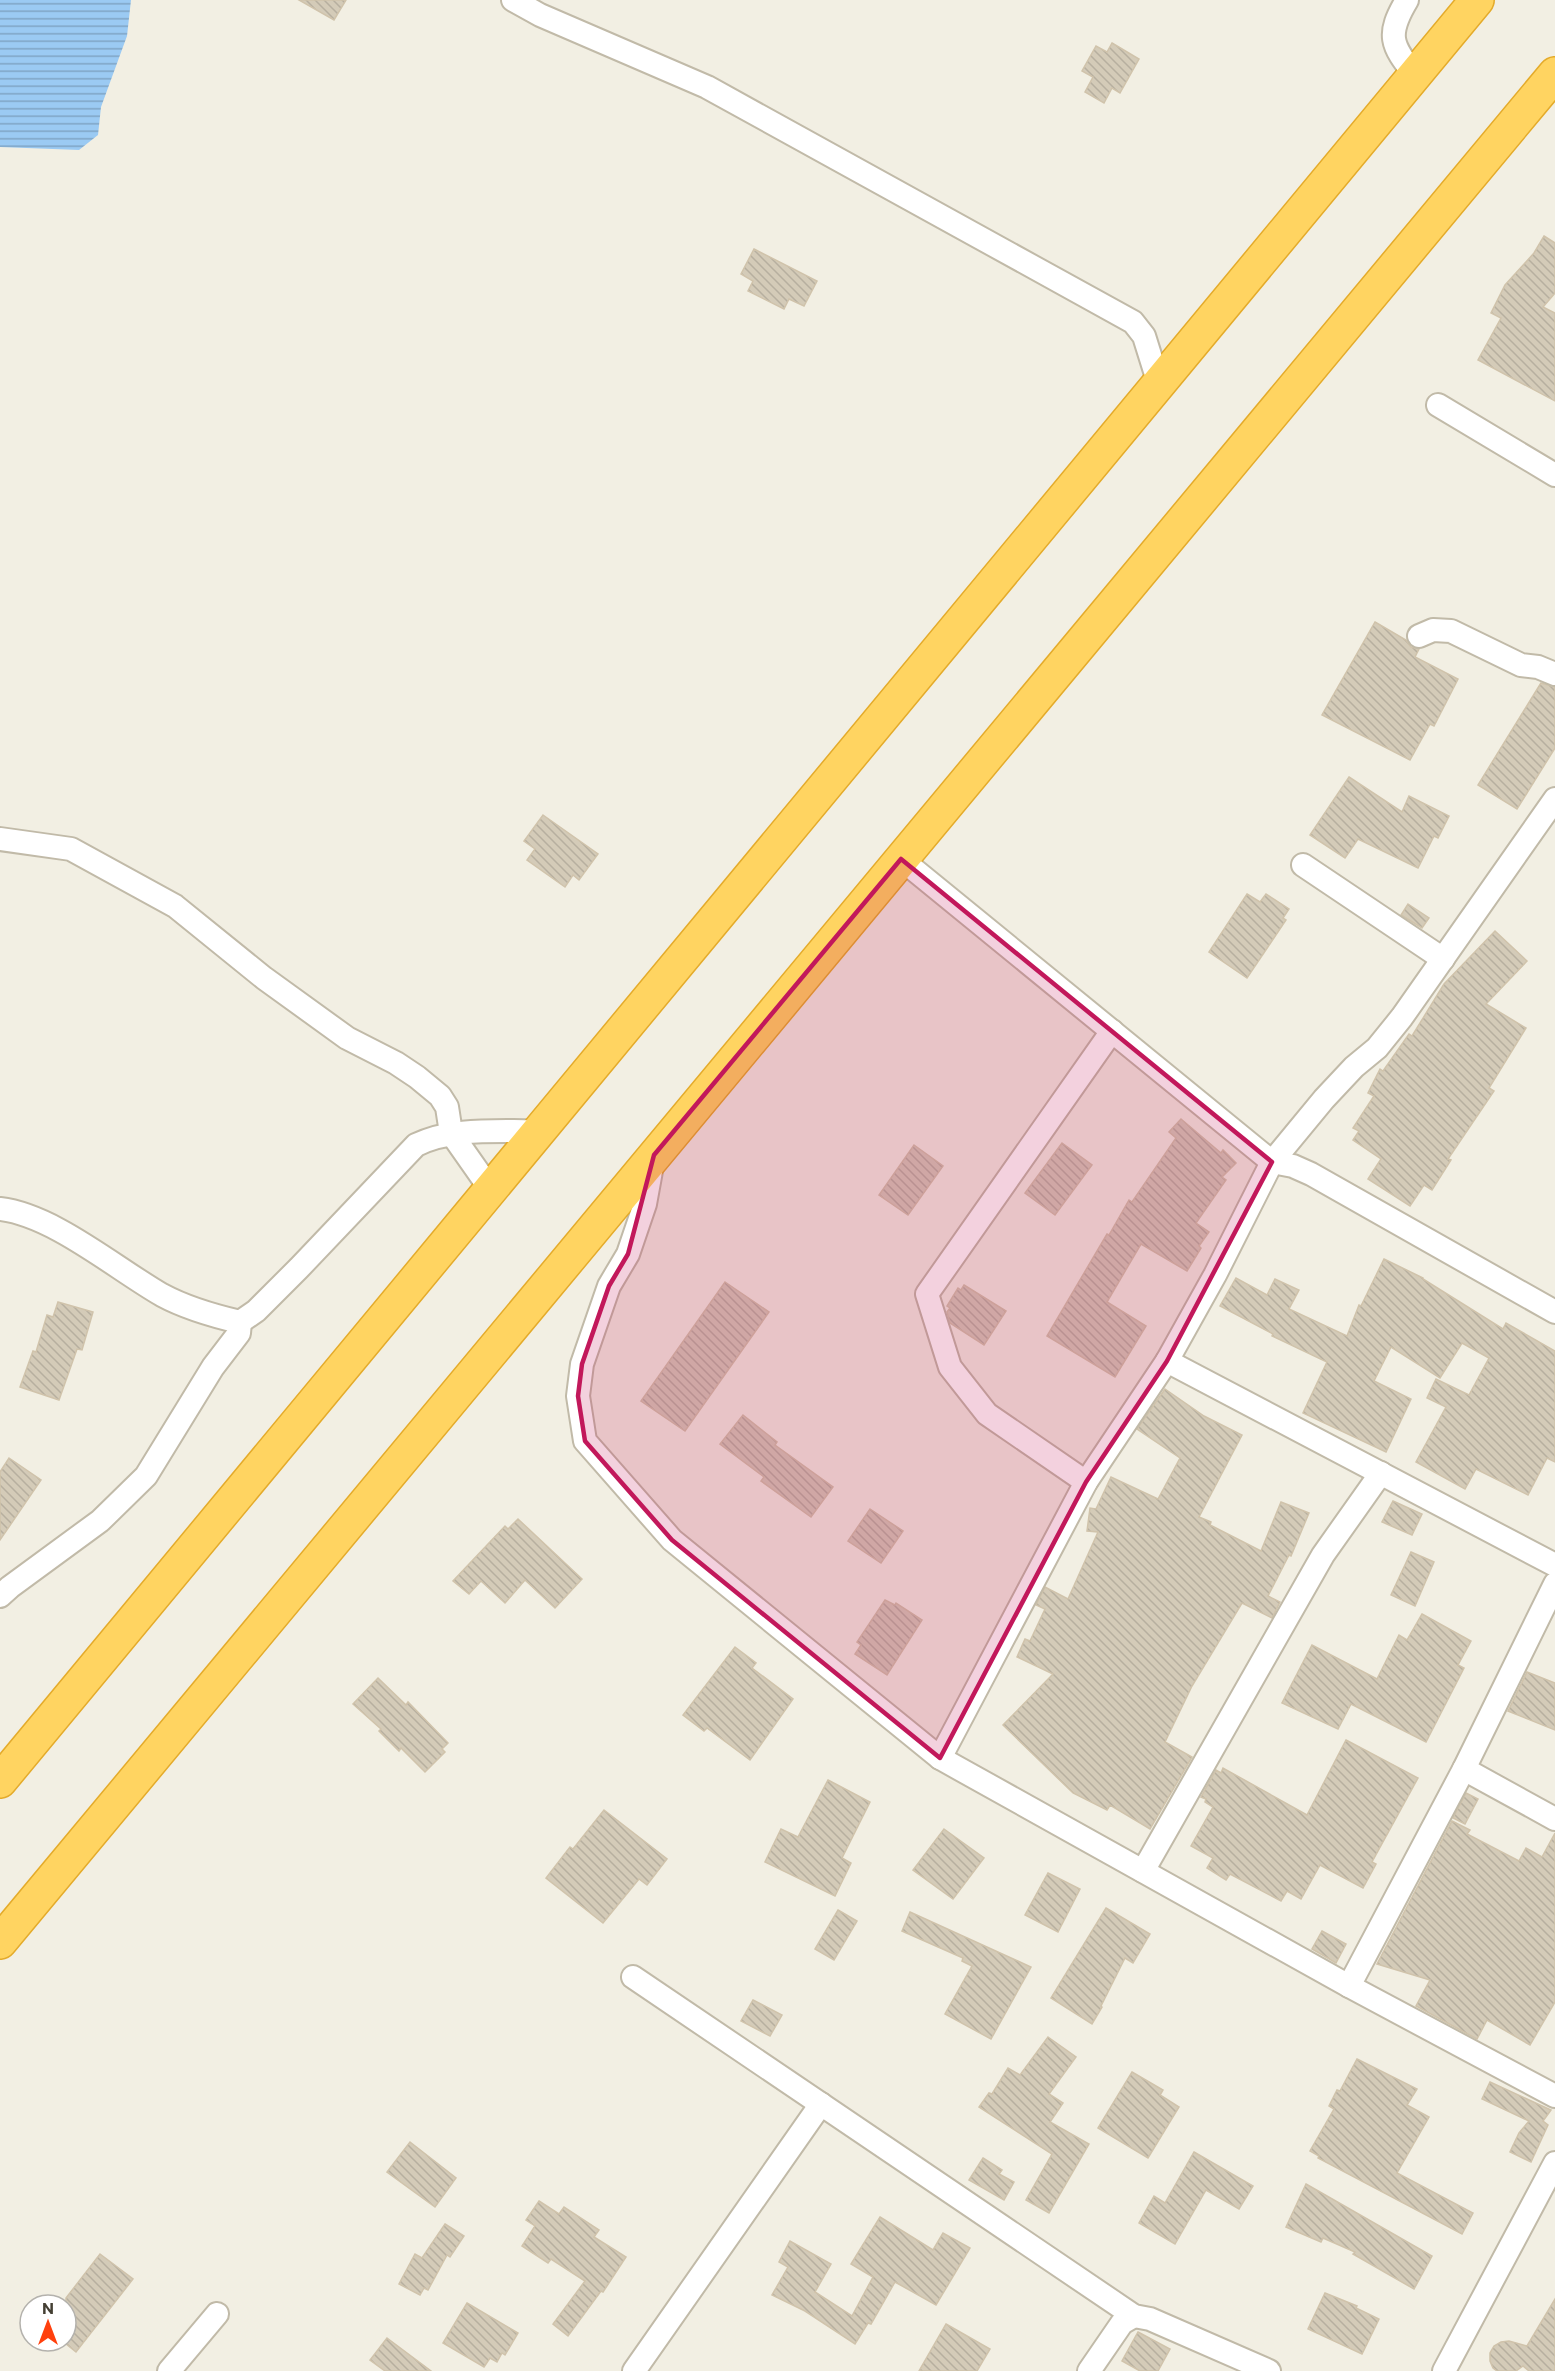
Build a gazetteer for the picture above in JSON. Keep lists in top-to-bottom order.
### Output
{
  "north": "top"
}
